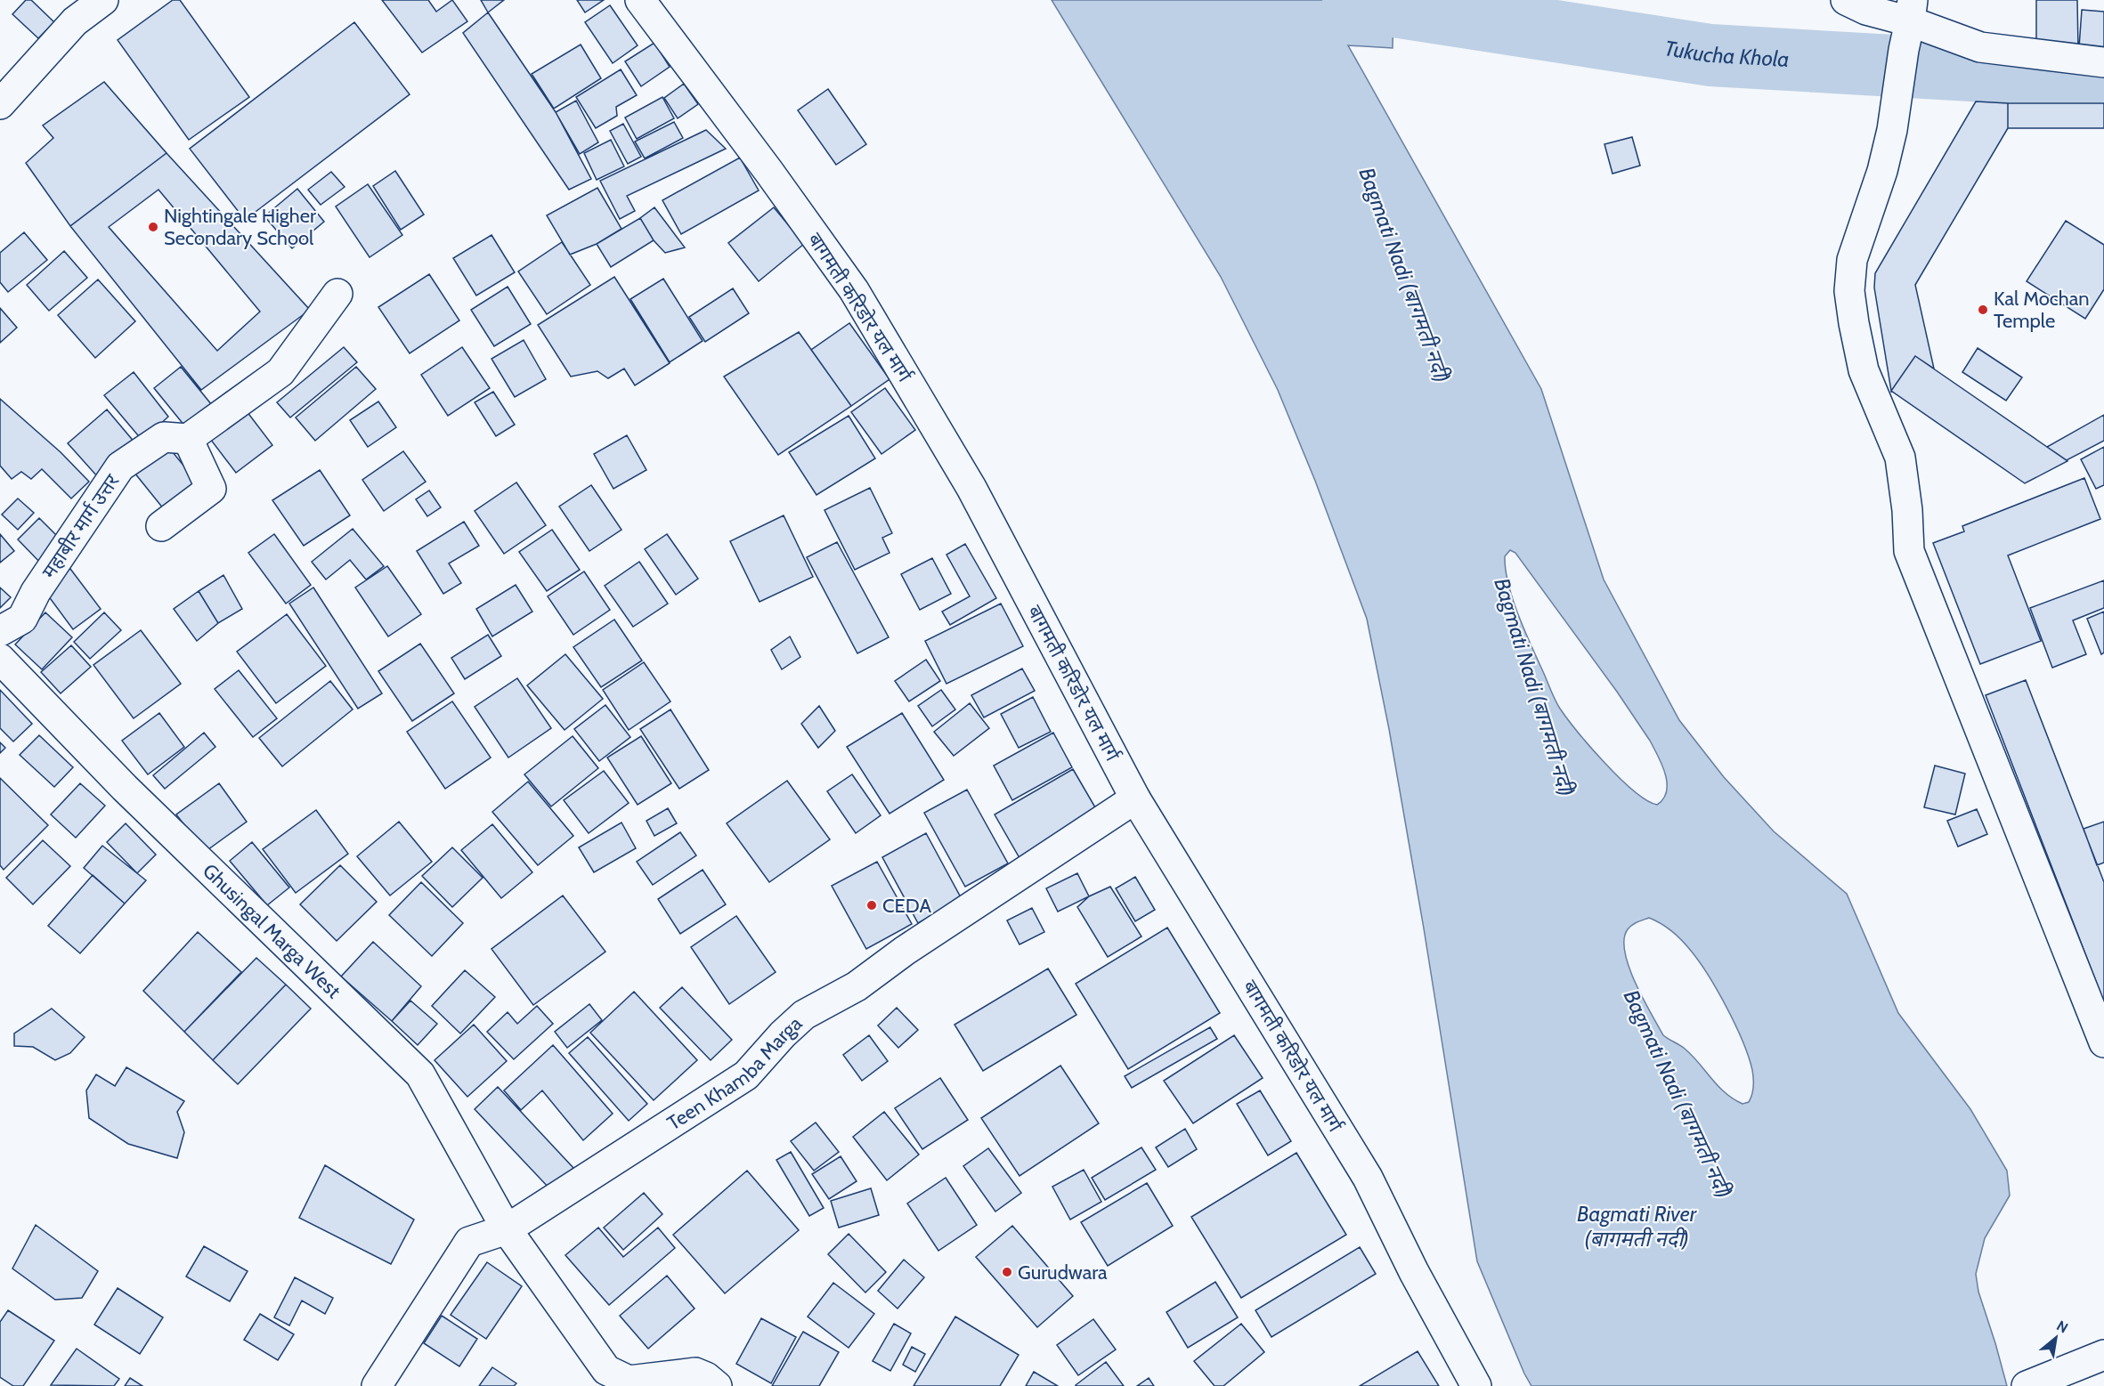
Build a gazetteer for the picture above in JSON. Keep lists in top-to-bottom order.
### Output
{
  "streets": {
    "street": [
      "बागमती करिडोर यल मार्ग",
      "महाबीर मार्ग उत्तर",
      "Ghusingal Marga West",
      "Teen Khamba Marga"
    ]
  },
  "crossings": [
    ["बागमती करिडोर यल मार्ग", "Teen Khamba Marga"],
    ["Ghusingal Marga West", "Teen Khamba Marga"]
  ],
  "water": ["Tukucha Khola", "Bagmati Nadi (बागमती नदी)", "Bagmati River (बागमती नदी)"],
  "places": [
    "Nightingale Higher Secondary School",
    "Kal Mochan Temple",
    "CEDA",
    "Gurudwara"
  ],
  "north": "top right"
}
